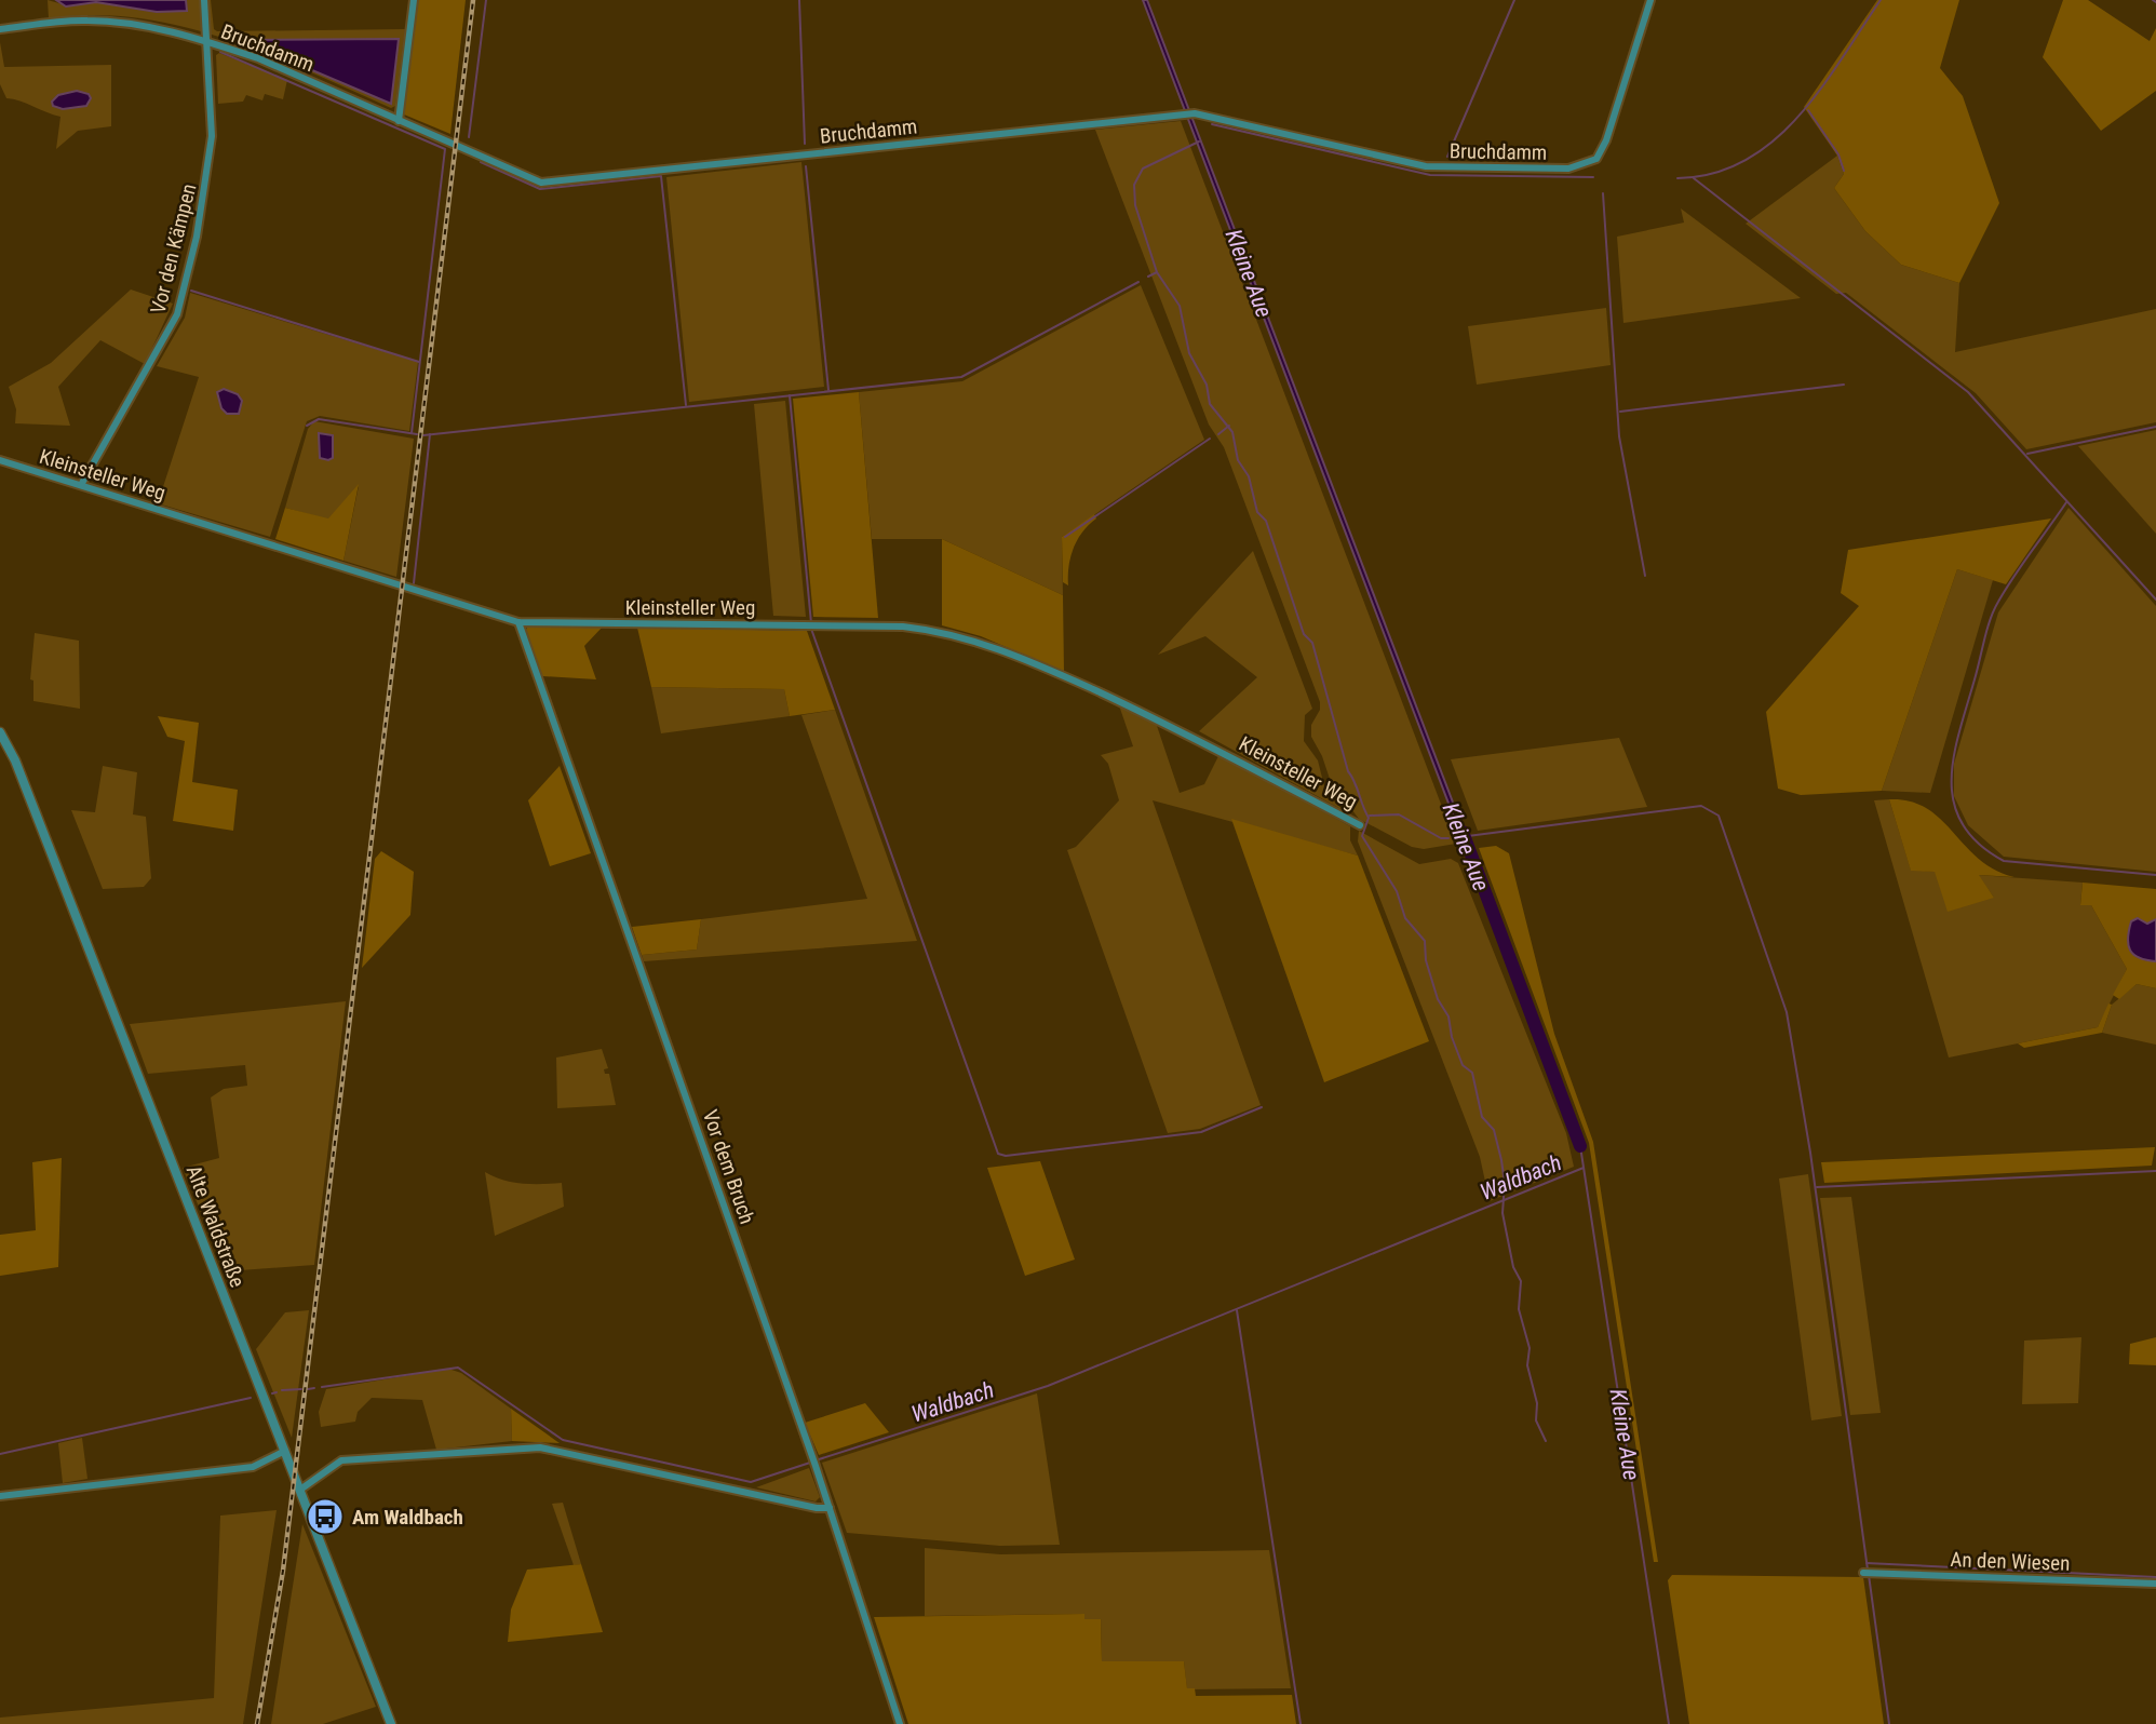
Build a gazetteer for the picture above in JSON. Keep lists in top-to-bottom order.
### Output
{
  "streets": {
    "street": [
      "Bruchdamm",
      "Vor den Kämpen",
      "Kleinsteller Weg",
      "Vor dem Bruch",
      "Alte Waldstraße",
      "An den Wiesen"
    ]
  },
  "crossings": [
    ["Bruchdamm", "Vor den Kämpen"],
    ["Vor den Kämpen", "Kleinsteller Weg"],
    ["Kleinsteller Weg", "Vor dem Bruch"]
  ],
  "water": ["Kleine Aue", "Waldbach"],
  "places": {
    "bus stop": ["Am Waldbach"]
  }
}
